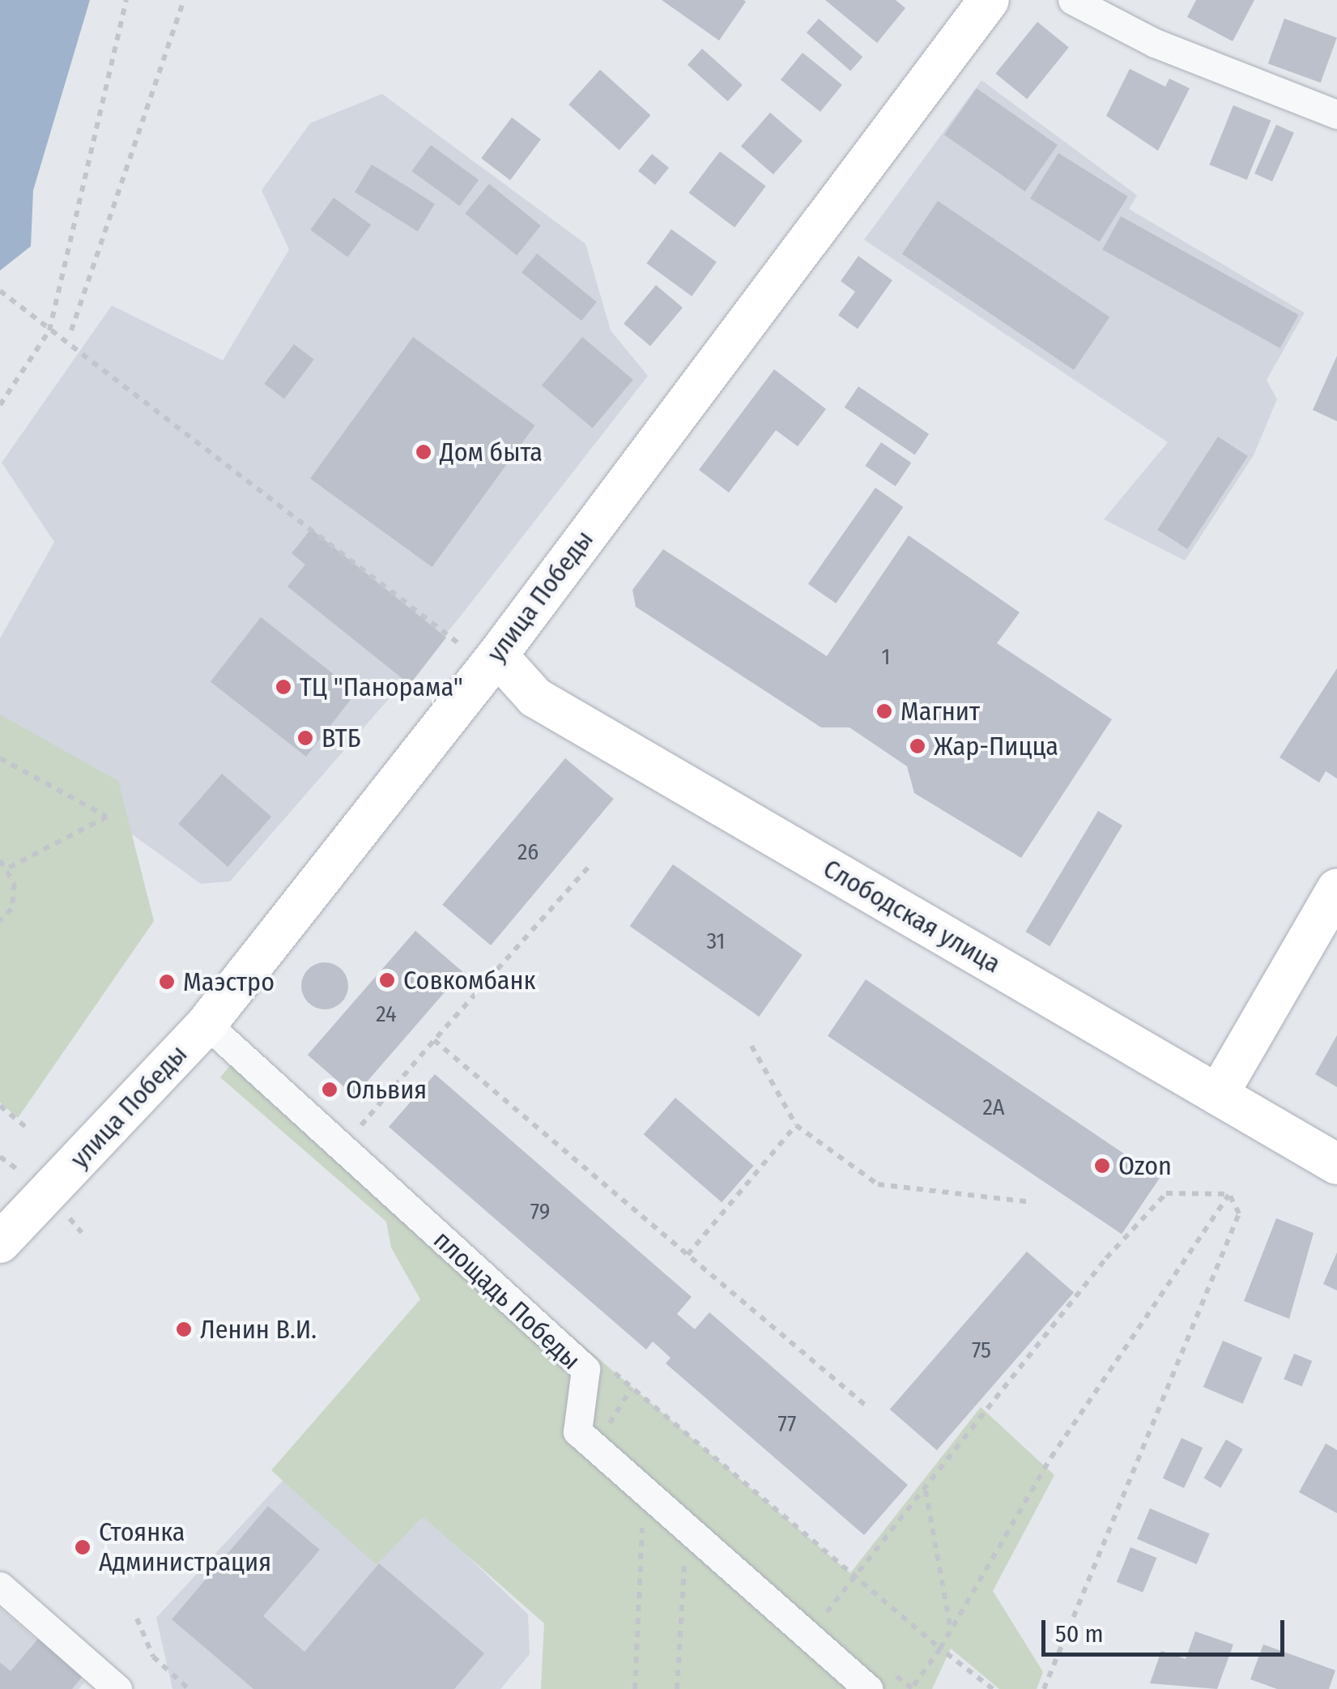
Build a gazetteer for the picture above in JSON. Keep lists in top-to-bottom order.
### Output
{
  "streets": {
    "main road": ["улица Победы", "Слободская улица"],
    "street": ["площадь Победы"]
  },
  "crossings": [
    ["улица Победы", "Слободская улица"],
    ["улица Победы", "площадь Победы"]
  ],
  "places": [
    "Дом быта",
    "ТЦ \"Панорама\"",
    "Магнит",
    "ВТБ",
    "Жар-Пицца",
    "Совкомбанк",
    "Маэстро",
    "Ольвия",
    "Ozon",
    "Ленин В.И.",
    "Стоянка Администрация"
  ],
  "house_numbers": [
    "1",
    "26",
    "31",
    "24",
    "2А",
    "79",
    "75",
    "77"
  ],
  "scale_bar": "50 m"
}
